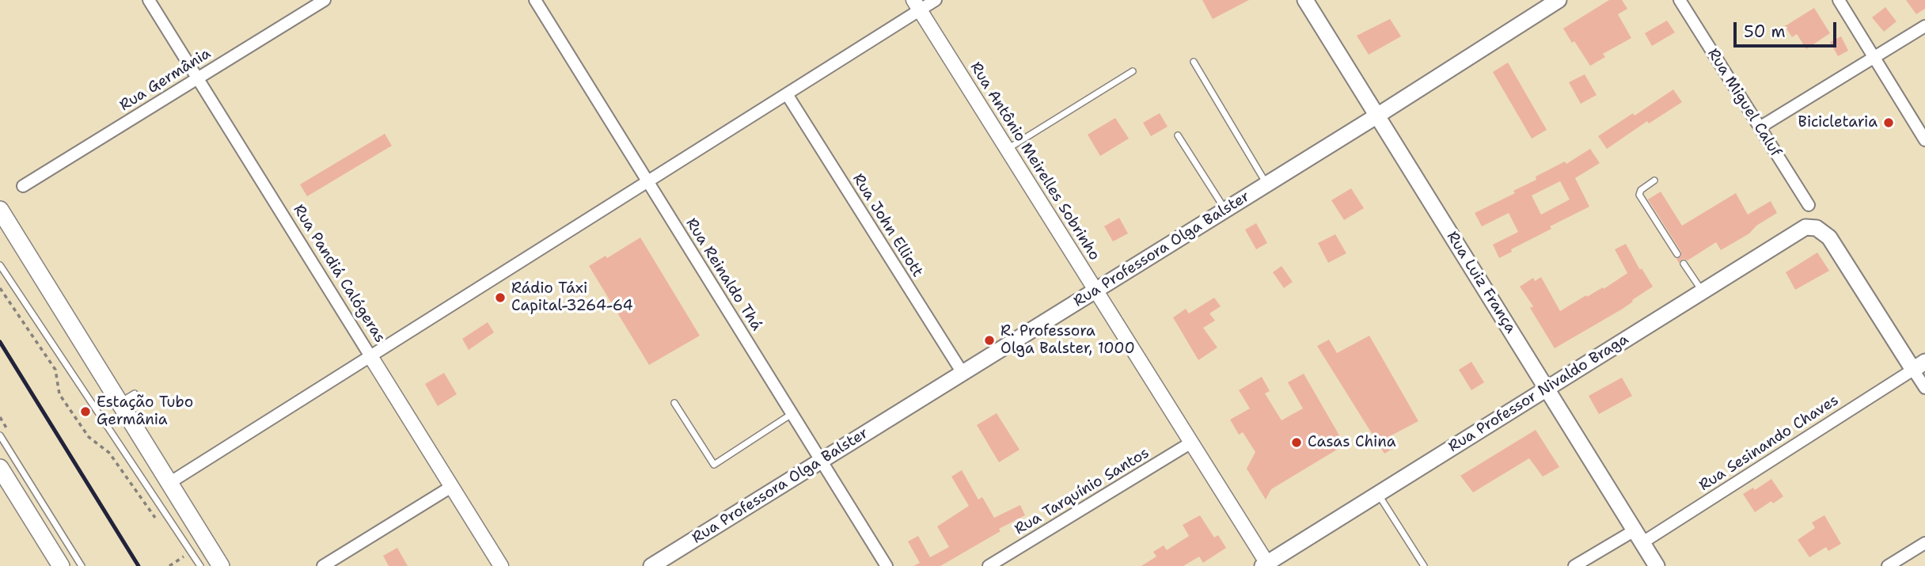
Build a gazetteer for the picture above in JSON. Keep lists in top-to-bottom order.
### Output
{
  "streets": {
    "main road": ["Rua Professora Olga Balster", "Rua Luiz França", "Rua Professor Nivaldo Braga"],
    "street": [
      "Rua Germânia",
      "Rua Miguel Caluf",
      "Rua Antônio Meirelles Sobrinho",
      "Rua John Elliott",
      "Rua Pandiá Calógeras",
      "Rua Reinaldo Thá",
      "Rua Sesinando Chaves",
      "Rua Tarquínio Santos"
    ]
  },
  "crossings": [
    ["Rua Germânia", "Rua Pandiá Calógeras"],
    ["Rua Antônio Meirelles Sobrinho", "Rua Professora Olga Balster"],
    ["Rua Antônio Meirelles Sobrinho", "Rua Professor Nivaldo Braga"],
    ["Rua Antônio Meirelles Sobrinho", "Rua Tarquínio Santos"],
    ["Rua John Elliott", "Rua Professora Olga Balster"],
    ["Rua Professora Olga Balster", "Rua Reinaldo Thá"],
    ["Rua Professora Olga Balster", "Rua Luiz França"],
    ["Rua Luiz França", "Rua Professor Nivaldo Braga"],
    ["Rua Luiz França", "Rua Sesinando Chaves"],
    ["Rua Professor Nivaldo Braga", "Rua Sesinando Chaves"]
  ],
  "places": [
    "Bicicletaria",
    "Rádio Táxi Capital-3264-64",
    "R. Professora Olga Balster, 1000",
    "Estação Tubo Germânia",
    "Casas China"
  ],
  "scale_bar": "50 m"
}
